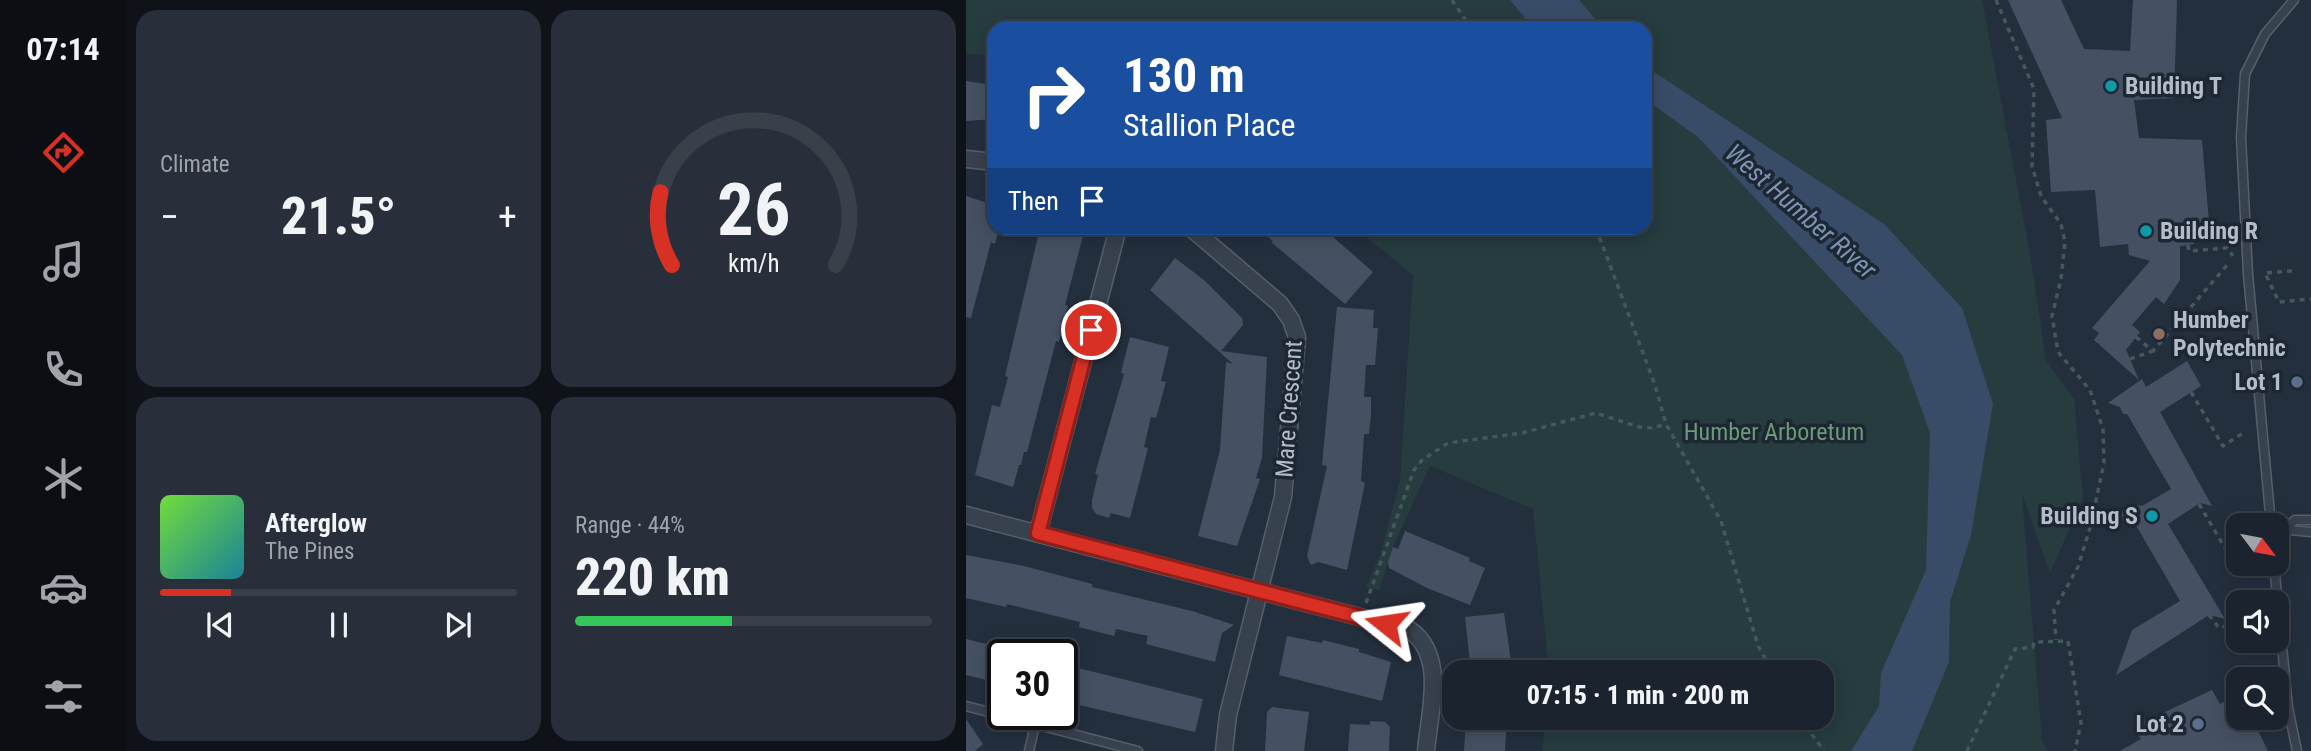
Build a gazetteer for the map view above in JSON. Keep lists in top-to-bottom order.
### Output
{
  "streets": {
    "street": ["Mare Crescent"]
  },
  "water": ["West Humber River"],
  "parks": ["Humber Arboretum"],
  "places": [
    "Building T",
    "Building R",
    "Humber Polytechnic",
    "Lot 1",
    "Building S",
    "Lot 2"
  ],
  "north": "bottom right",
  "page": {
    "tabs": "07:14",
    "tile": [
      "Climate",
      ["Range · 44%", "220 km"]
    ],
    "turn": ["130 m", "Stallion Place"],
    "then": "Then",
    "heat": ["−", "21.5°", "+"],
    "song": ["Afterglow", "The Pines"],
    "limit": "30",
    "trip": "07:15 · 1 min · 200 m",
    "gauge": ["26", "km/h"]
  }
}
